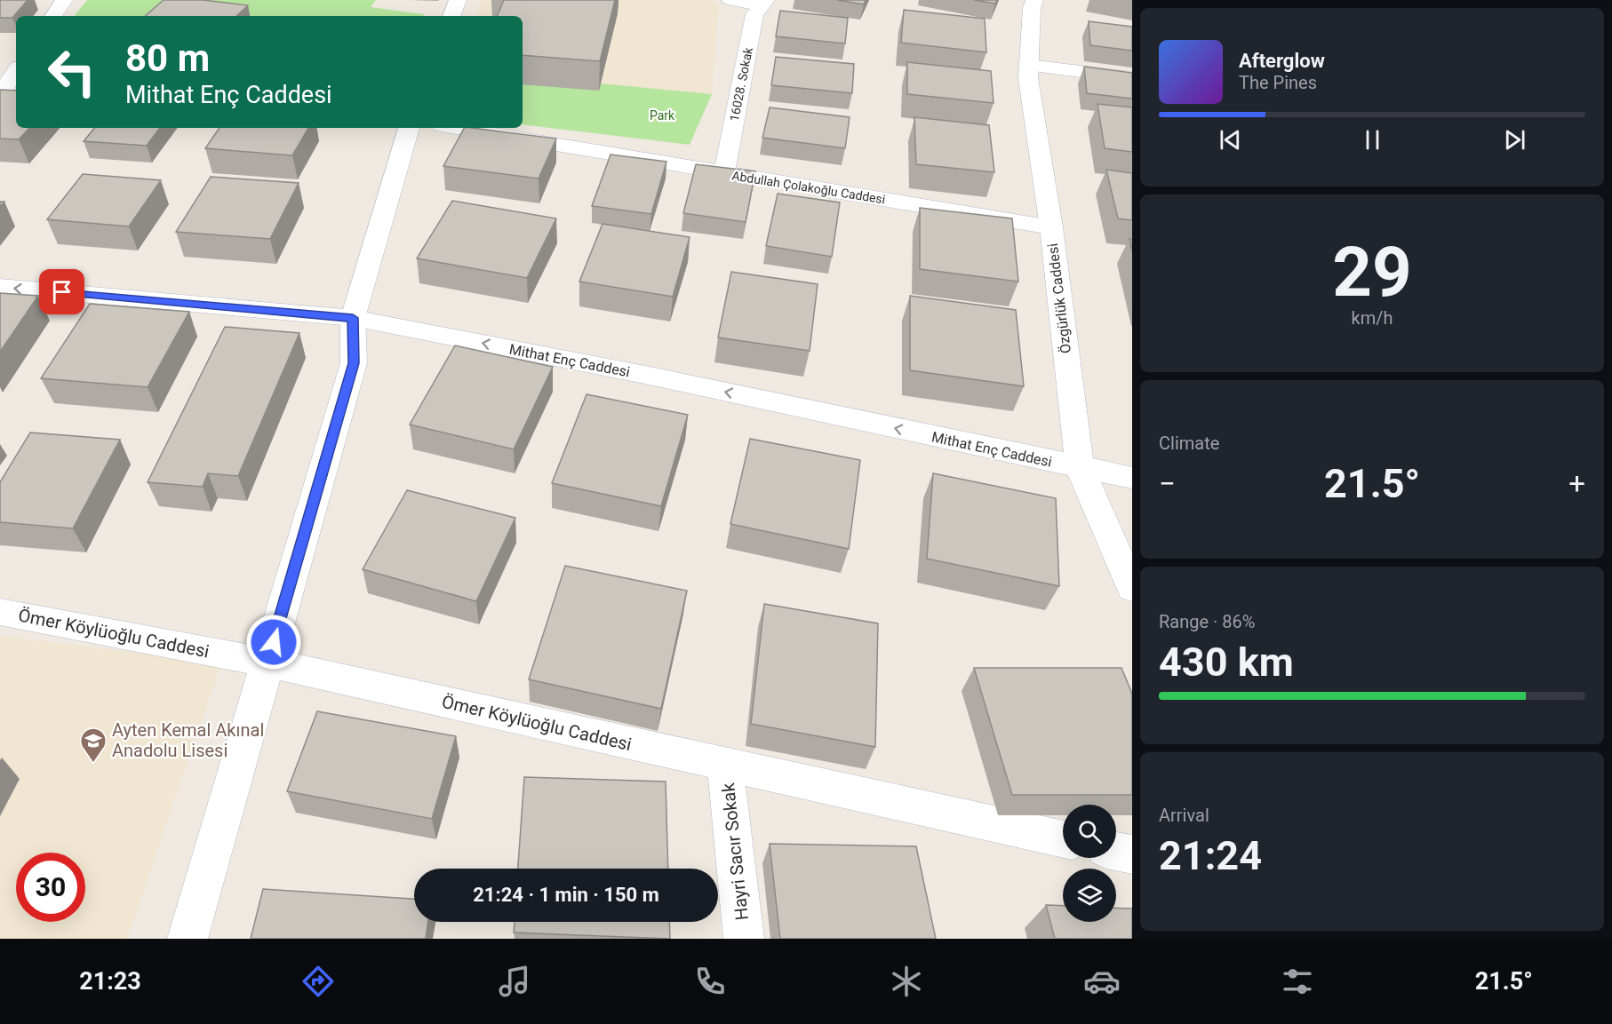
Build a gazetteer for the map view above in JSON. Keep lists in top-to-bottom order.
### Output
{
  "streets": {
    "street": [
      "16028. Sokak",
      "Abdullah Çolakoğlu Caddesi",
      "Özgürlük Caddesi",
      "Mithat Enç Caddesi",
      "Ömer Köylüoğlu Caddesi",
      "Hayri Sacır Sokak"
    ]
  },
  "crossings": [
    ["16028. Sokak", "Abdullah Çolakoğlu Caddesi"],
    ["Abdullah Çolakoğlu Caddesi", "Özgürlük Caddesi"],
    ["Özgürlük Caddesi", "Mithat Enç Caddesi"],
    ["Ömer Köylüoğlu Caddesi", "Hayri Sacır Sokak"]
  ],
  "one_way": ["Mithat Enç Caddesi"],
  "parks": ["Park"],
  "places": {
    "school or university": ["Ayten Kemal Akınal Anadolu Lisesi"]
  },
  "page": {
    "turn": ["80 m", "Mithat Enç Caddesi"],
    "song": ["Afterglow", "The Pines"],
    "tile": [
      ["29", "km/h"],
      "Climate",
      ["Range · 86%", "430 km"],
      ["Arrival", "21:24"]
    ],
    "heat": ["−", "21.5°", "+"],
    "limit": "30",
    "trip": "21:24 · 1 min · 150 m",
    "tabs": ["21:23", "21.5°"]
  }
}
